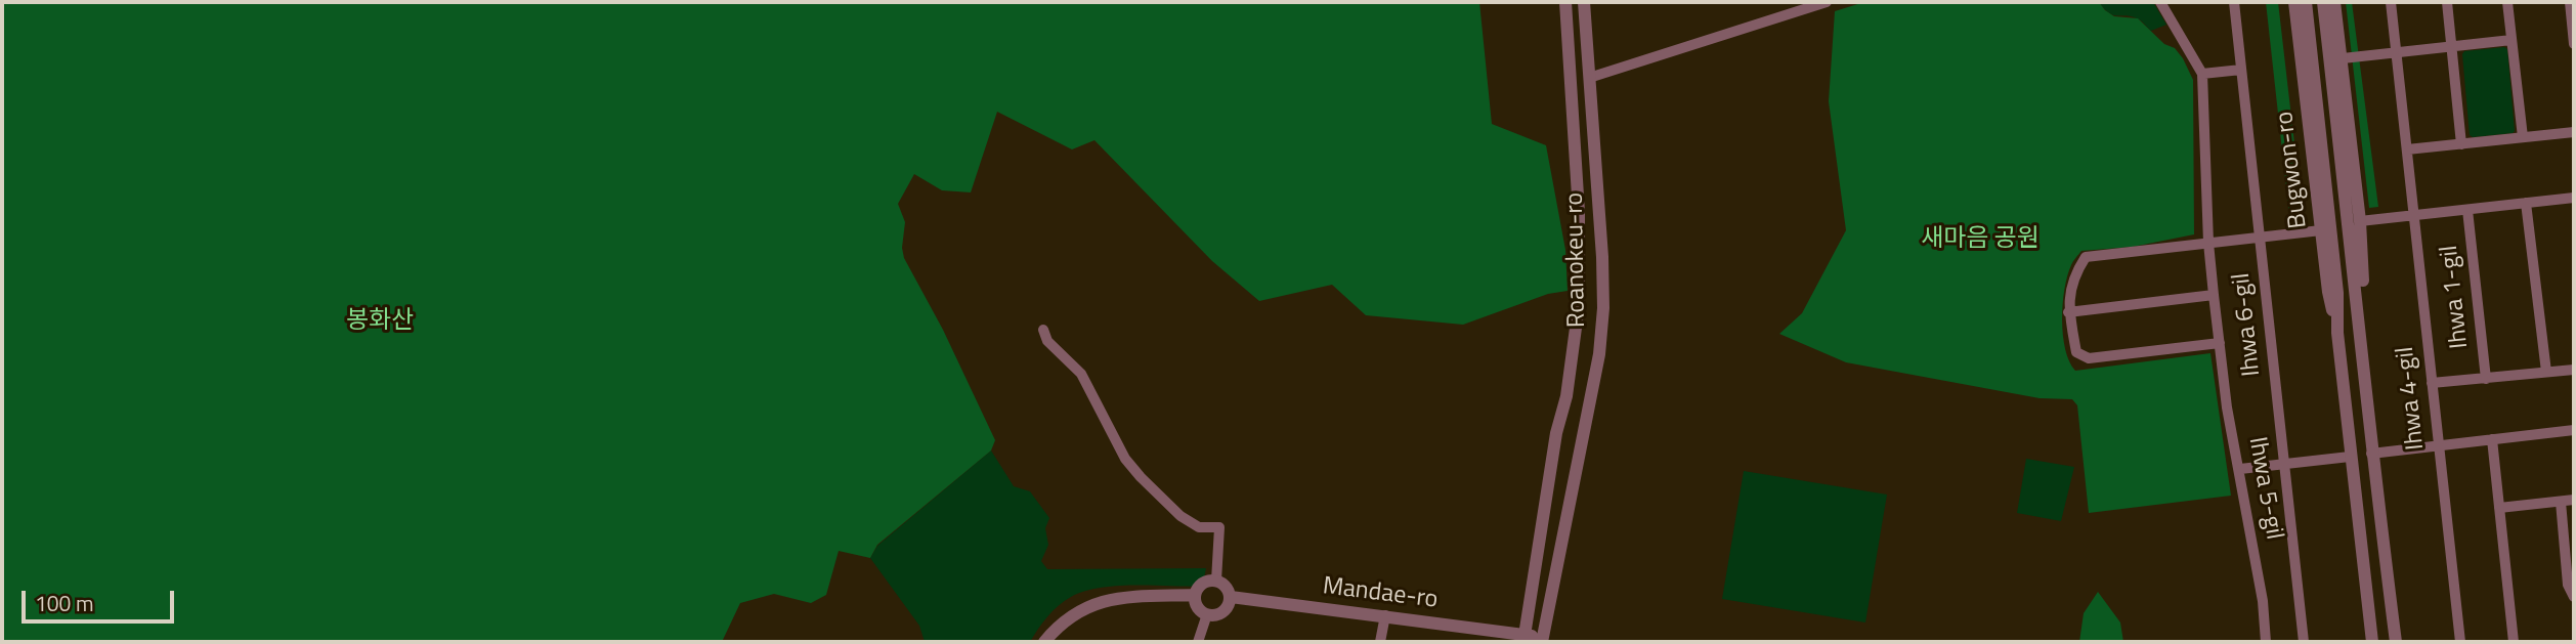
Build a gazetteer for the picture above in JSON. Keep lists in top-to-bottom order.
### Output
{
  "streets": {
    "street": [
      "Bugwon-ro",
      "Roanokeu-ro",
      "Ihwa 1-gil",
      "Ihwa 6-gil",
      "Ihwa 4-gil",
      "Ihwa 5-gil",
      "Mandae-ro"
    ]
  },
  "crossings": [
    ["Bugwon-ro", "Ihwa 1-gil"],
    ["Roanokeu-ro", "Mandae-ro"],
    ["Ihwa 1-gil", "Ihwa 4-gil"]
  ],
  "parks": ["새마음 공원", "봉화산"],
  "scale_bar": "100 m"
}
